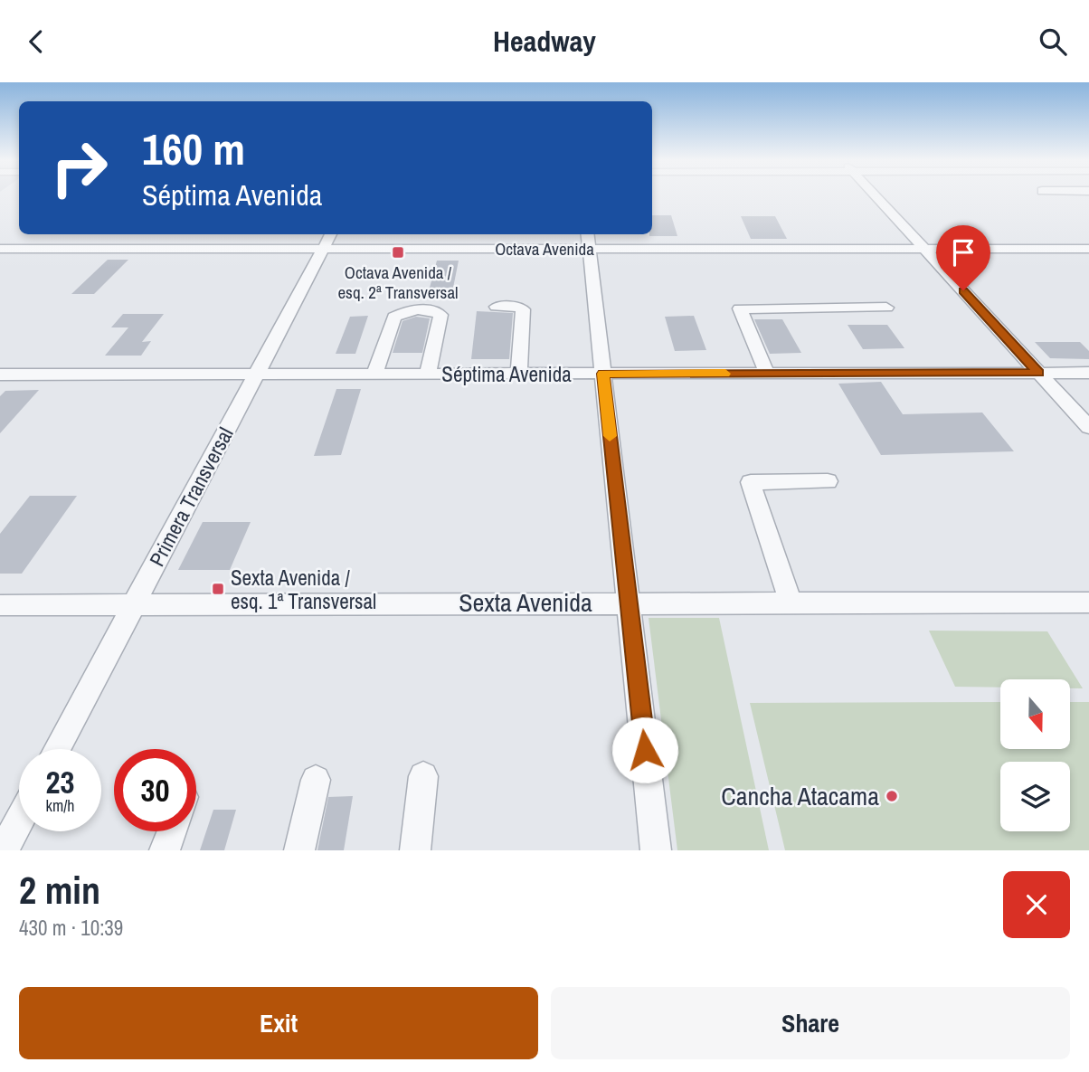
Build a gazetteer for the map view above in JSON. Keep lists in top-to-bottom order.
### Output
{
  "streets": {
    "street": [
      "Octava Avenida",
      "Séptima Avenida",
      "Primera Transversal",
      "Sexta Avenida"
    ]
  },
  "crossings": [
    ["Octava Avenida", "Primera Transversal"],
    ["Séptima Avenida", "Primera Transversal"],
    ["Primera Transversal", "Sexta Avenida"]
  ],
  "places": {
    "transit": ["Octava Avenida / esq. 2ª Transversal", "Sexta Avenida / esq. 1ª Transversal"],
    "other": ["Cancha Atacama"]
  },
  "north": "bottom",
  "page": {
    "header": "Headway",
    "turn": ["160 m", "Séptima Avenida"],
    "speed": "23 km/h",
    "limit": "30",
    "heading": ["2 min", "430 m · 10:39"],
    "buttons": ["Exit", "Share"]
  }
}
